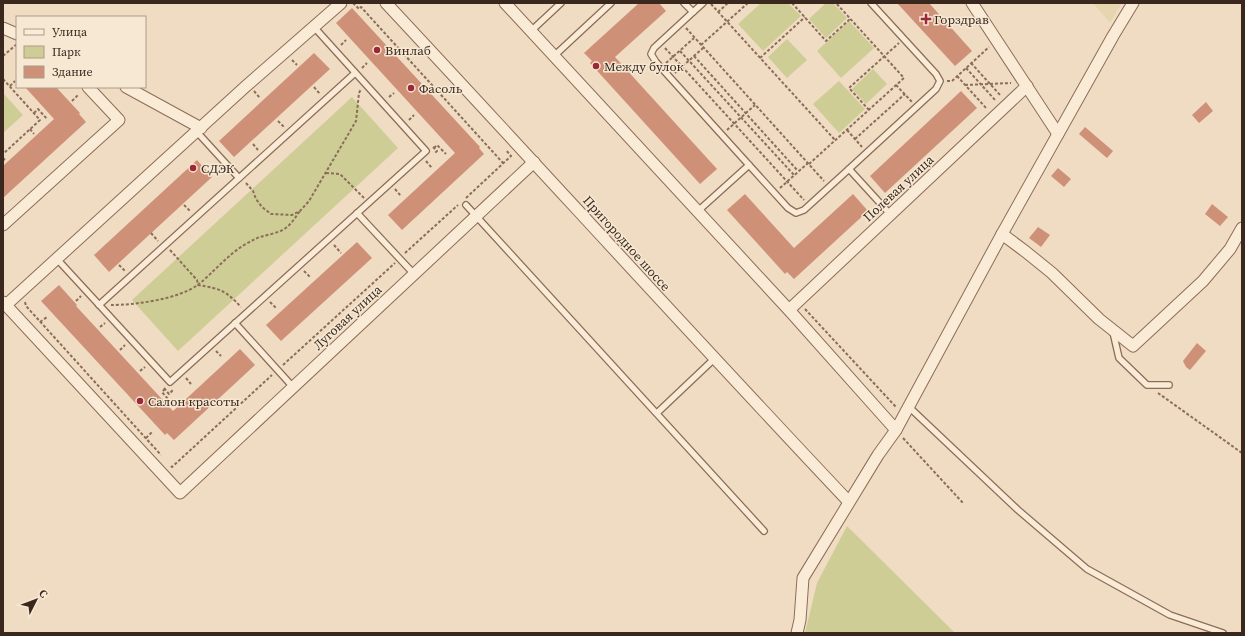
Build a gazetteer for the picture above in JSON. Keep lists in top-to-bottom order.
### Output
{
  "streets": {
    "street": ["Полевая улица", "Пригородное шоссе", "Луговая улица"]
  },
  "crossings": [
    ["Пригородное шоссе", "Луговая улица"]
  ],
  "places": {
    "health": ["Горздрав"],
    "other": [
      "Винлаб",
      "Между булок",
      "Фасоль",
      "СДЭК",
      "Салон красоты"
    ]
  },
  "legend": ["Улица", "Парк", "Здание"],
  "north": "top right"
}
